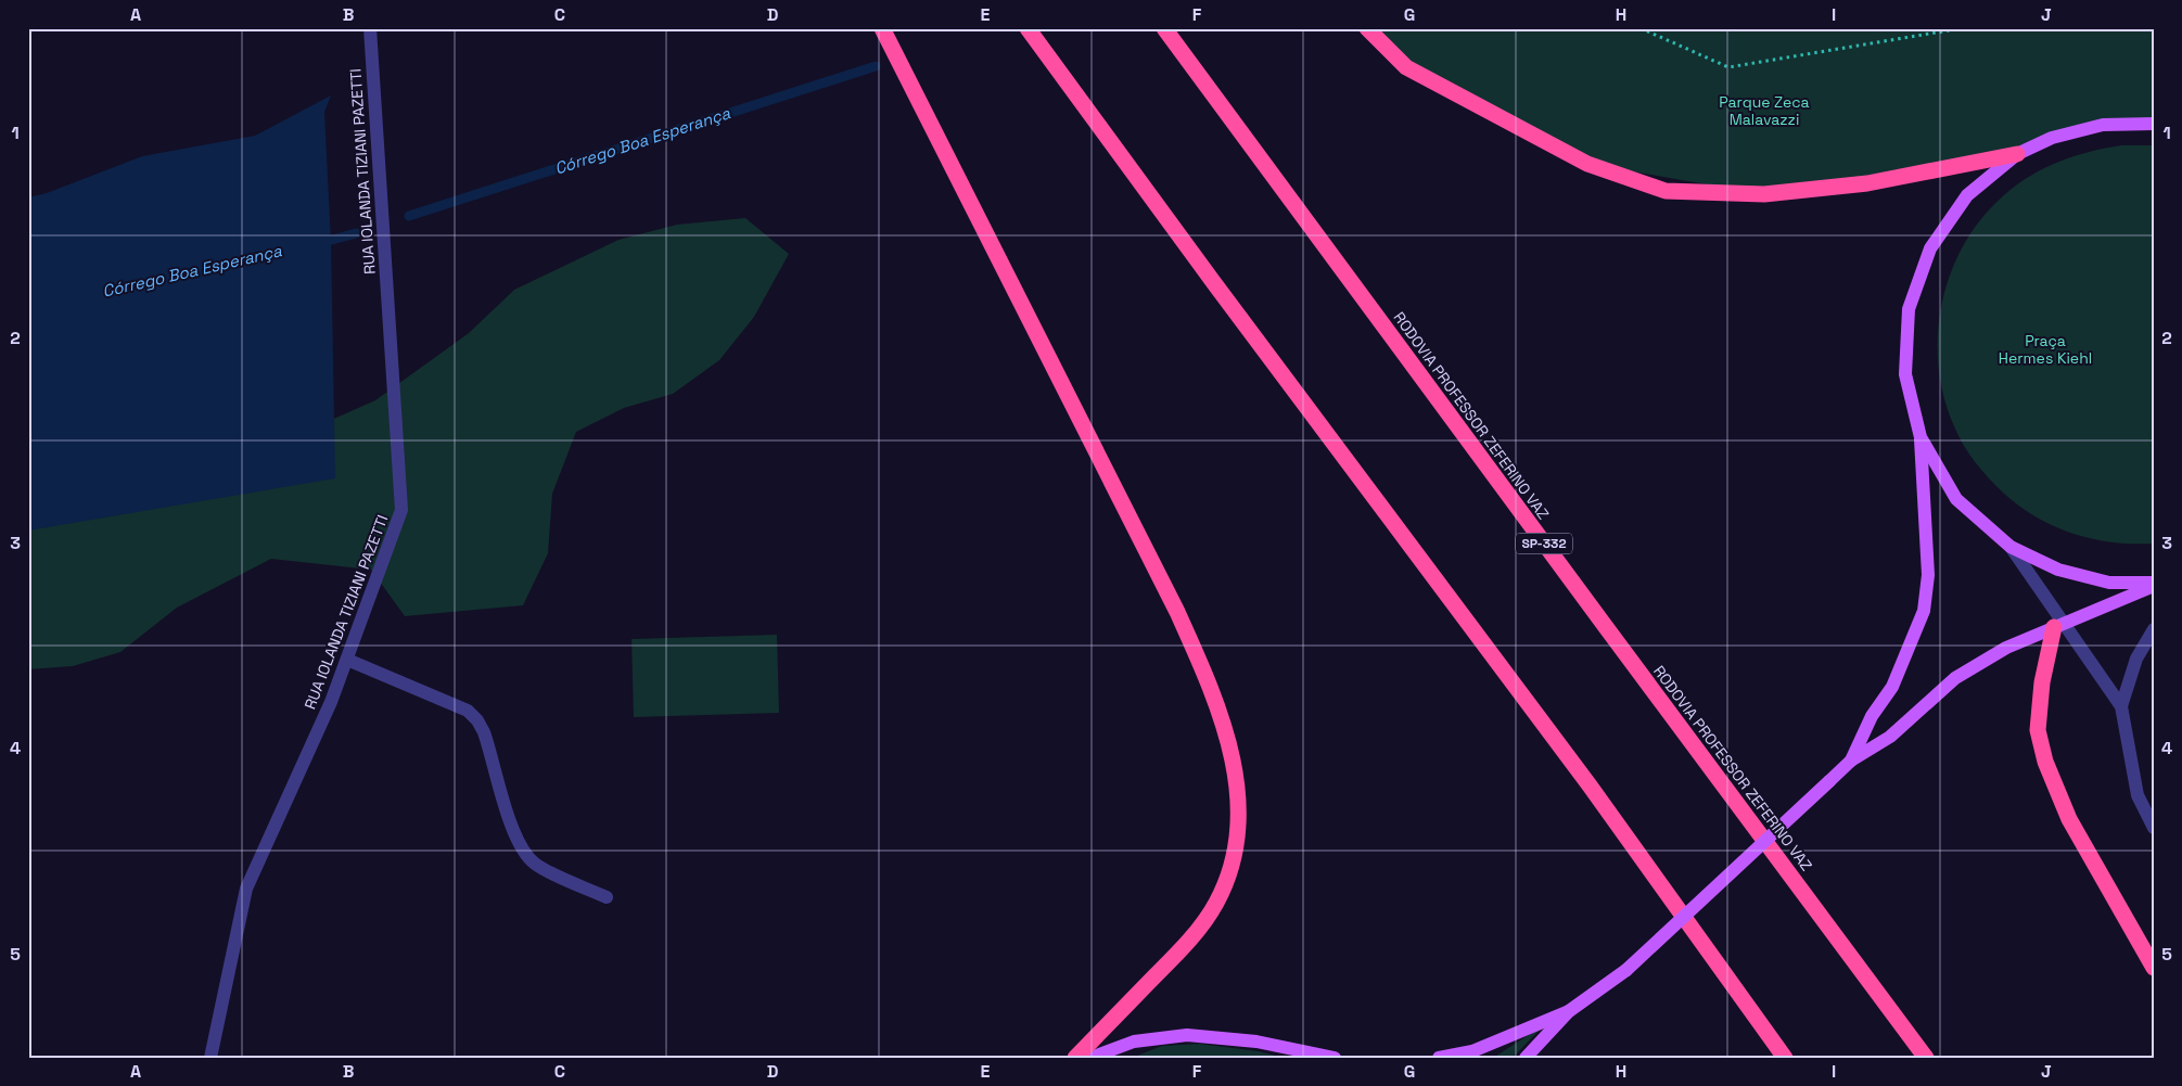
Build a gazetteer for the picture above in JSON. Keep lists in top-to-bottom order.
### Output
{
  "streets": {
    "highway": ["RODOVIA PROFESSOR ZEFERINO VAZ", "SP-332"],
    "street": ["RUA IOLANDA TIZIANI PAZETTI"]
  },
  "water": ["Córrego Boa Esperança"],
  "parks": ["Parque Zeca Malavazzi", "Praça Hermes Kiehl"],
  "grid": {
    "columns": [
      "A",
      "B",
      "C",
      "D",
      "E",
      "F",
      "G",
      "H",
      "I",
      "J"
    ],
    "rows": [
      "1",
      "2",
      "3",
      "4",
      "5"
    ]
  }
}
